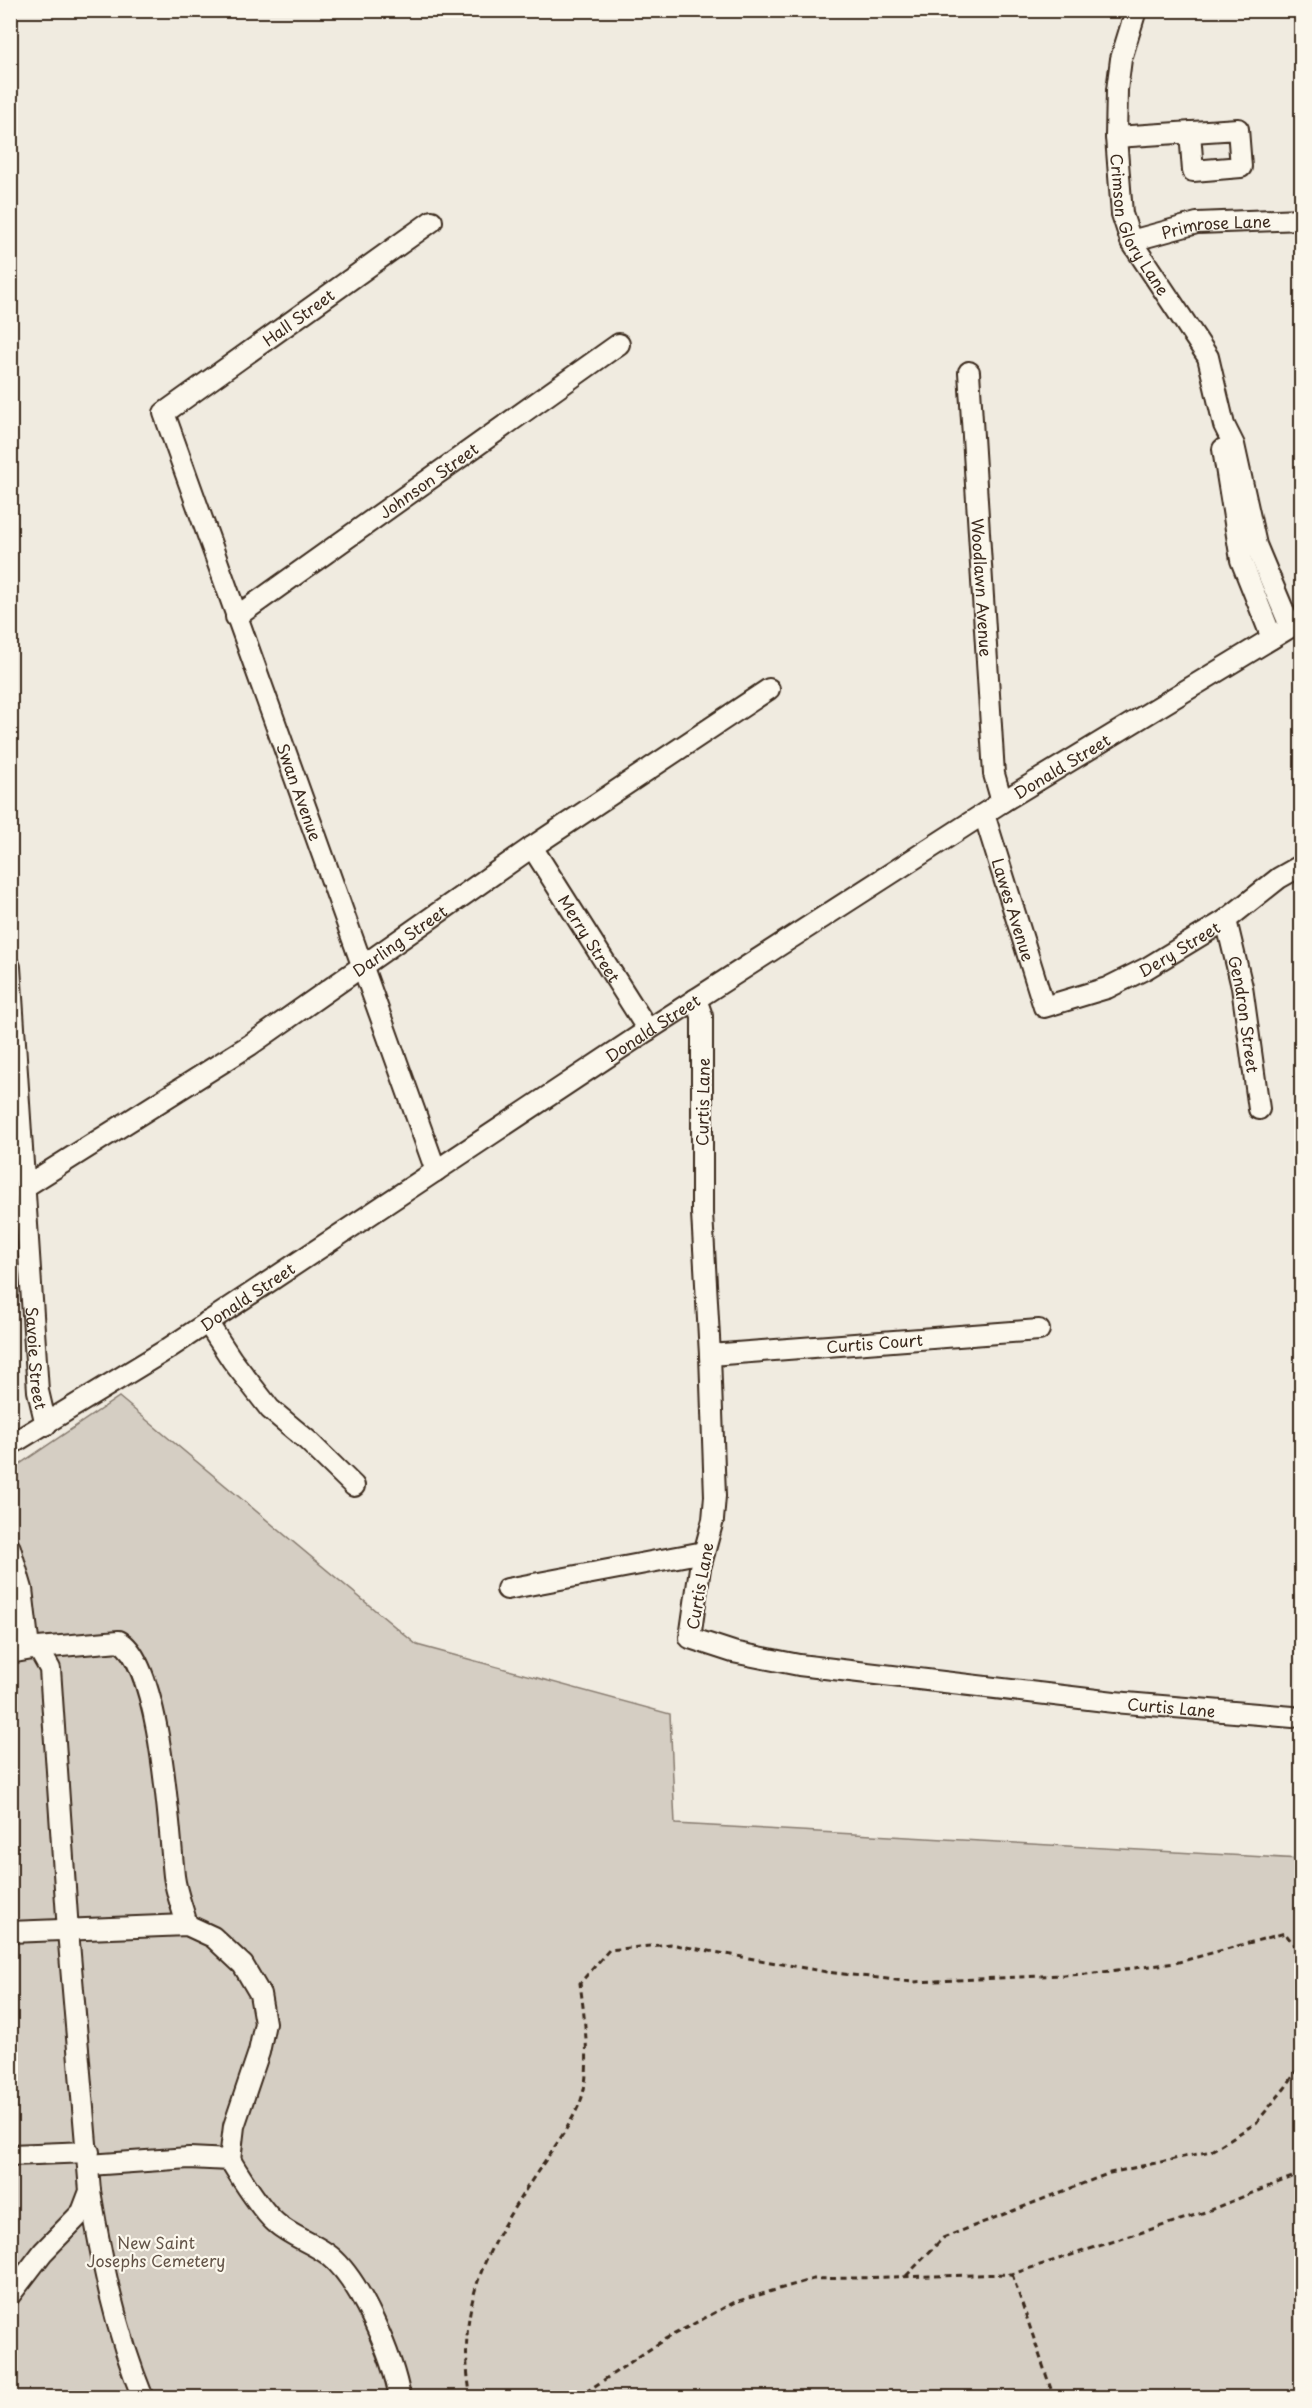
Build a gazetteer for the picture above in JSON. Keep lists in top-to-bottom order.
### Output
{
  "streets": {
    "street": [
      "Crimson Glory Lane",
      "Primrose Lane",
      "Hall Street",
      "Johnson Street",
      "Woodlawn Avenue",
      "Donald Street",
      "Swan Avenue",
      "Lawes Avenue",
      "Merry Street",
      "Darling Street",
      "Dery Street",
      "Gendron Street",
      "Curtis Lane",
      "Curtis Court",
      "Savoie Street"
    ]
  },
  "crossings": [
    ["Crimson Glory Lane", "Primrose Lane"],
    ["Crimson Glory Lane", "Donald Street"],
    ["Hall Street", "Swan Avenue"],
    ["Johnson Street", "Swan Avenue"],
    ["Woodlawn Avenue", "Donald Street"],
    ["Donald Street", "Swan Avenue"],
    ["Donald Street", "Lawes Avenue"],
    ["Donald Street", "Merry Street"],
    ["Donald Street", "Curtis Lane"],
    ["Donald Street", "Savoie Street"],
    ["Swan Avenue", "Darling Street"],
    ["Lawes Avenue", "Dery Street"],
    ["Merry Street", "Darling Street"],
    ["Darling Street", "Savoie Street"],
    ["Dery Street", "Gendron Street"],
    ["Curtis Lane", "Curtis Court"]
  ],
  "parks": ["New Saint Josephs Cemetery"]
}
